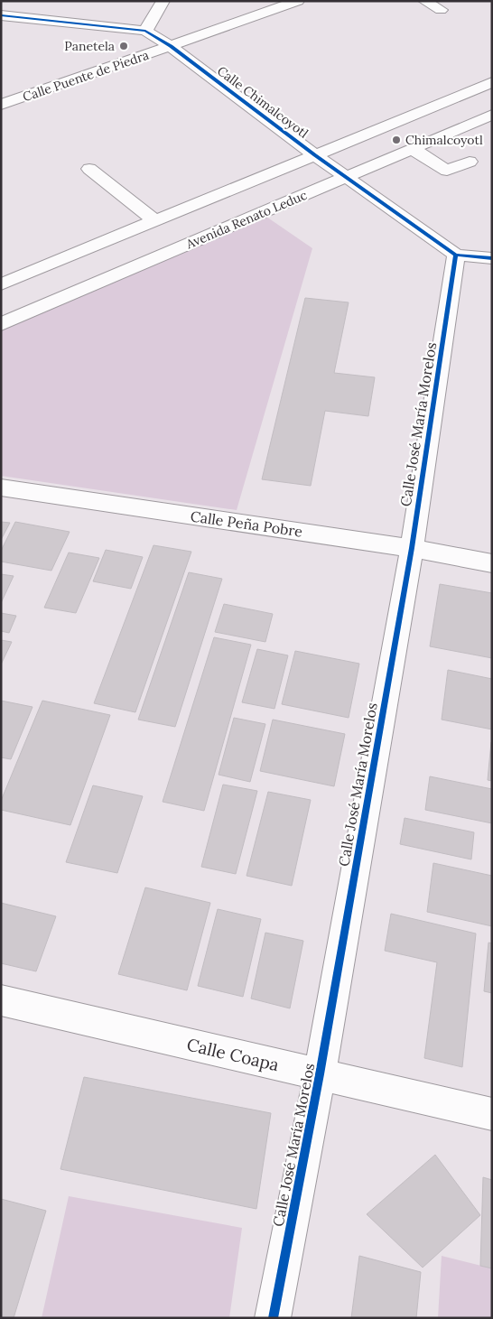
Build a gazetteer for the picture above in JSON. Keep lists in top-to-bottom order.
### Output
{
  "streets": {
    "street": [
      "Calle Puente de Piedra",
      "Calle Chimalcoyotl",
      "Avenida Renato Leduc",
      "Calle José María Morelos",
      "Calle Peña Pobre",
      "Calle Coapa"
    ]
  },
  "crossings": [
    ["Calle Puente de Piedra", "Calle Chimalcoyotl"],
    ["Calle Chimalcoyotl", "Avenida Renato Leduc"],
    ["Calle Chimalcoyotl", "Calle José María Morelos"],
    ["Calle José María Morelos", "Calle Peña Pobre"],
    ["Calle José María Morelos", "Calle Coapa"]
  ],
  "places": ["Panetela", "Chimalcoyotl"]
}
